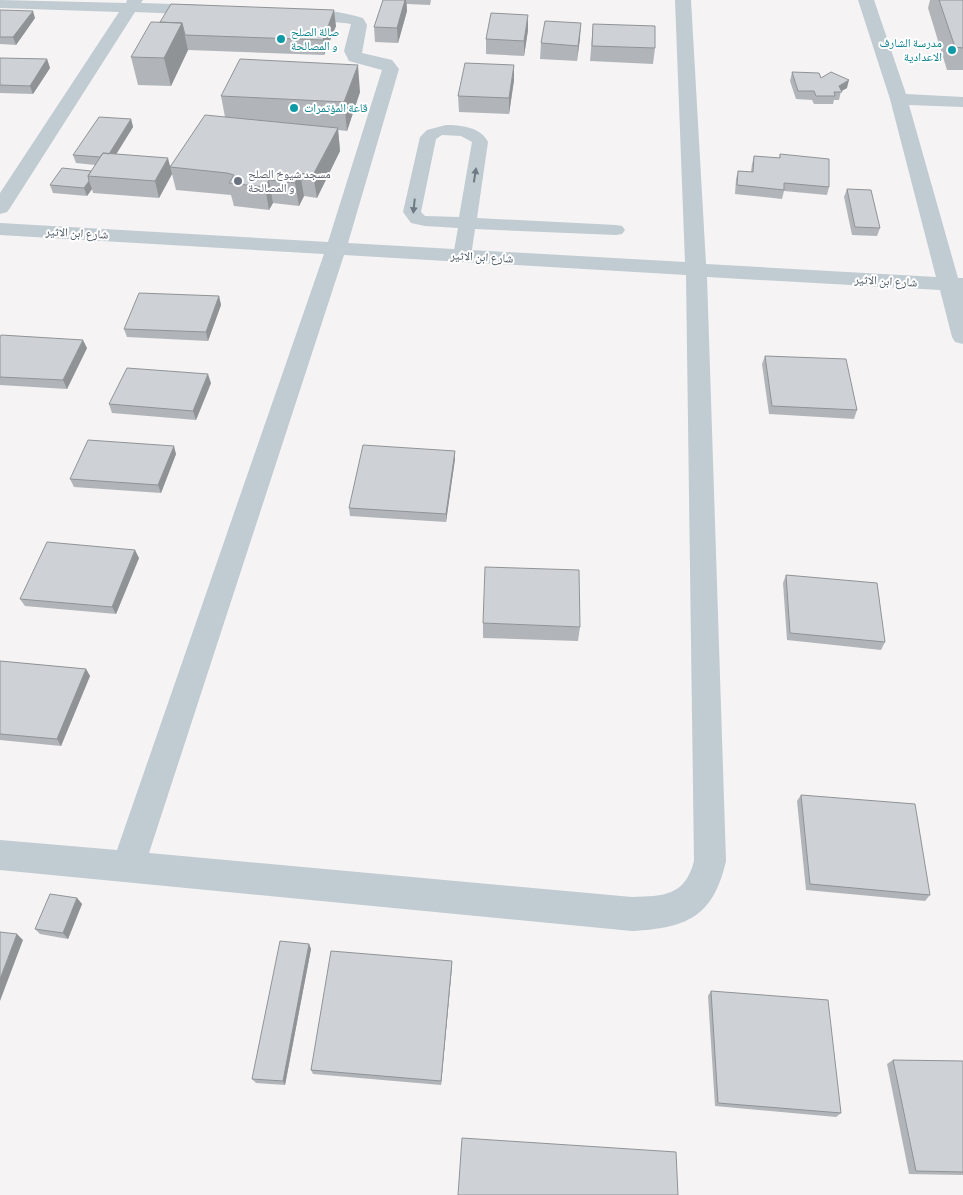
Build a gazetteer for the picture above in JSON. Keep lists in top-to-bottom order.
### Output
{
  "streets": {
    "street": ["شارع ابن الاثير"]
  },
  "places": [
    "صالة الصلح و المصالحة",
    "مدرسة الشارف الاعدادية",
    "قاعة المؤتمرات",
    "مسجد شيوخ الصلح و المصالحة"
  ]
}
